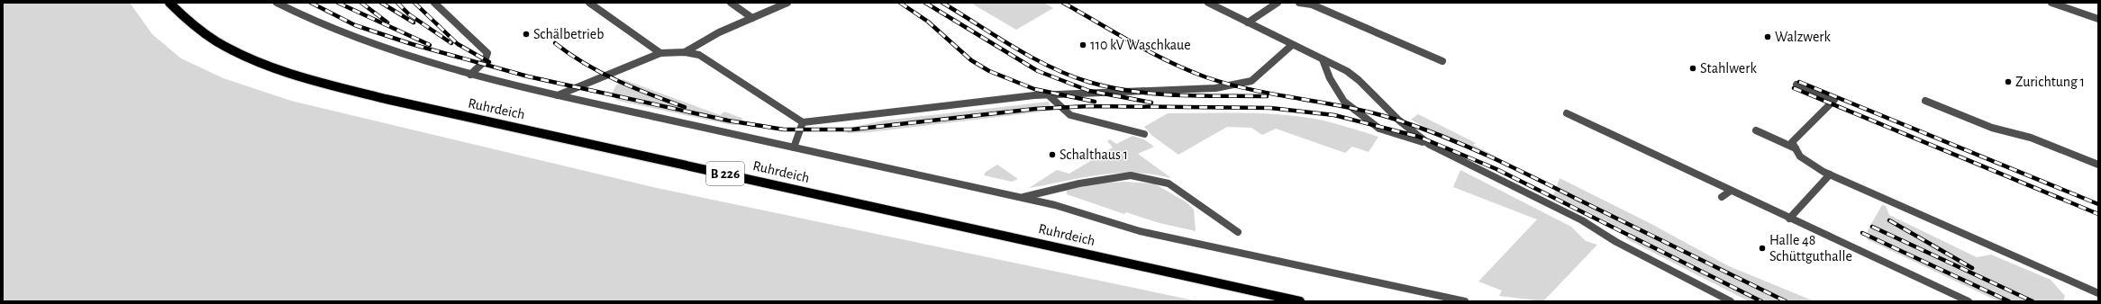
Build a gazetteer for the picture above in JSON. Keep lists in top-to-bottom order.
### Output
{
  "streets": {
    "main road": ["Ruhrdeich", "B 226"]
  },
  "places": [
    "Schälbetrieb",
    "Walzwerk",
    "110 kV Waschkaue",
    "Stahlwerk",
    "Zurichtung 1",
    "Schalthaus 1",
    "Halle 48 Schüttguthalle"
  ]
}
